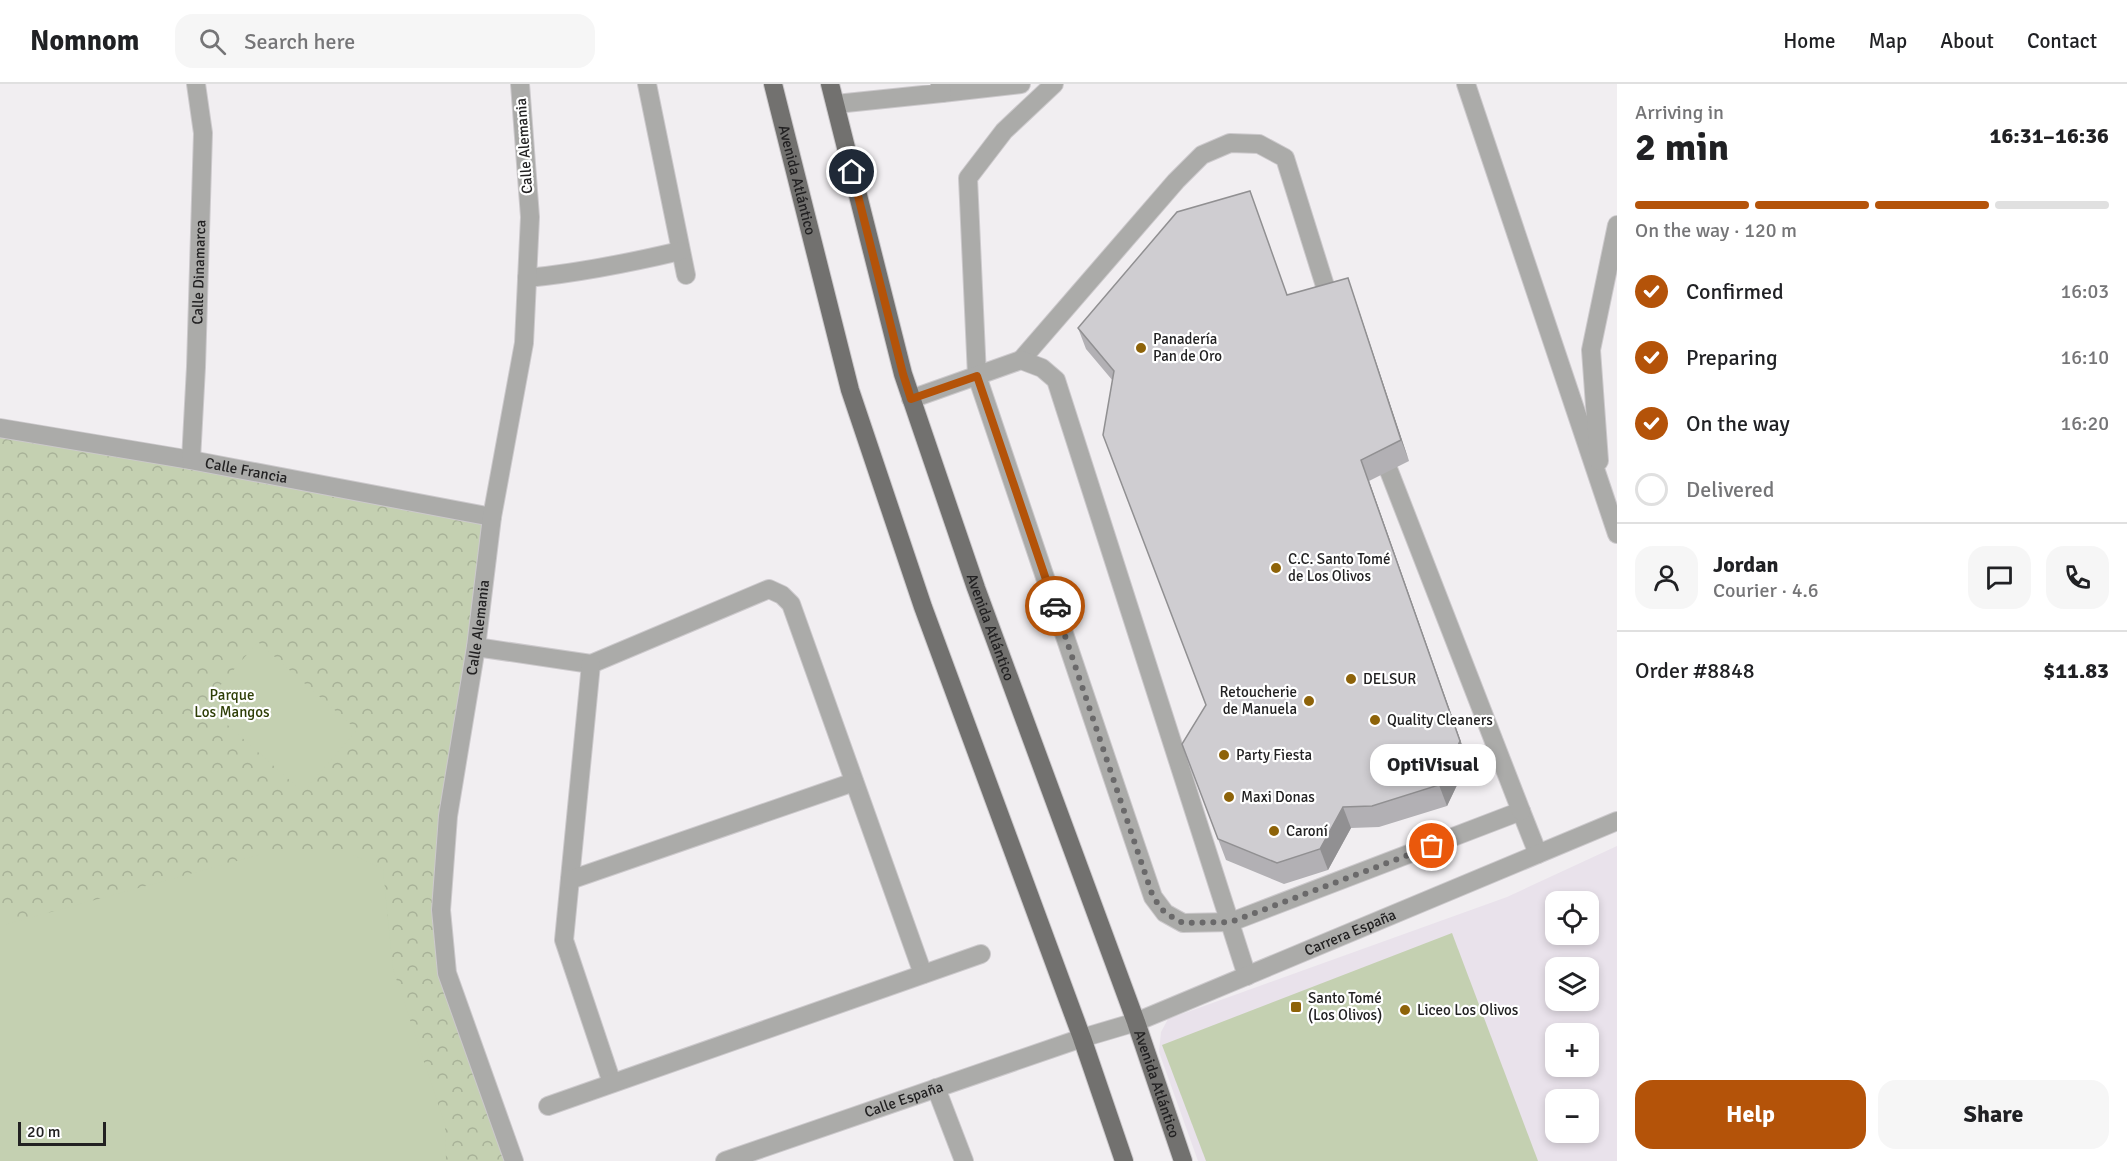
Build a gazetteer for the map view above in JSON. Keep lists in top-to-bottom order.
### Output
{
  "streets": {
    "main road": ["Avenida Atlántico"],
    "street": [
      "Calle Alemania",
      "Calle Dinamarca",
      "Calle Francia",
      "Carrera España",
      "Calle España"
    ]
  },
  "crossings": [
    ["Calle Alemania", "Calle Francia"],
    ["Avenida Atlántico", "Carrera España"],
    ["Avenida Atlántico", "Calle España"],
    ["Calle Dinamarca", "Calle Francia"],
    ["Carrera España", "Calle España"]
  ],
  "parks": ["Parque Los Mangos"],
  "places": {
    "other": [
      "Panadería Pan de Oro",
      "C.C. Santo Tomé de Los Olivos",
      "DELSUR",
      "Retoucherie de Manuela",
      "Quality Cleaners",
      "Party Fiesta",
      "Maxi Donas",
      "Caroní",
      "OptiVisual",
      "Liceo Los Olivos"
    ],
    "transit": ["Santo Tomé (Los Olivos)"]
  },
  "scale_bar": "20 m",
  "page": {
    "header": "Nomnom",
    "search": "Search here",
    "nav": [
      "Home",
      "Map",
      "About",
      "Contact"
    ],
    "heading": ["2 min", "Arriving in", "16:31–16:36"],
    "panel": [
      "Jordan",
      "Courier · 4.6",
      "Order #8848",
      "$11.83"
    ],
    "bar": "On the way · 120 m",
    "list": [
      ["Confirmed", "16:03"],
      ["Preparing", "16:10"],
      ["On the way", "16:20"],
      "Delivered"
    ],
    "bubble": "OptiVisual",
    "map_buttons": ["+", "−"],
    "buttons": ["Help", "Share"],
    "scale": "20 m"
  }
}
